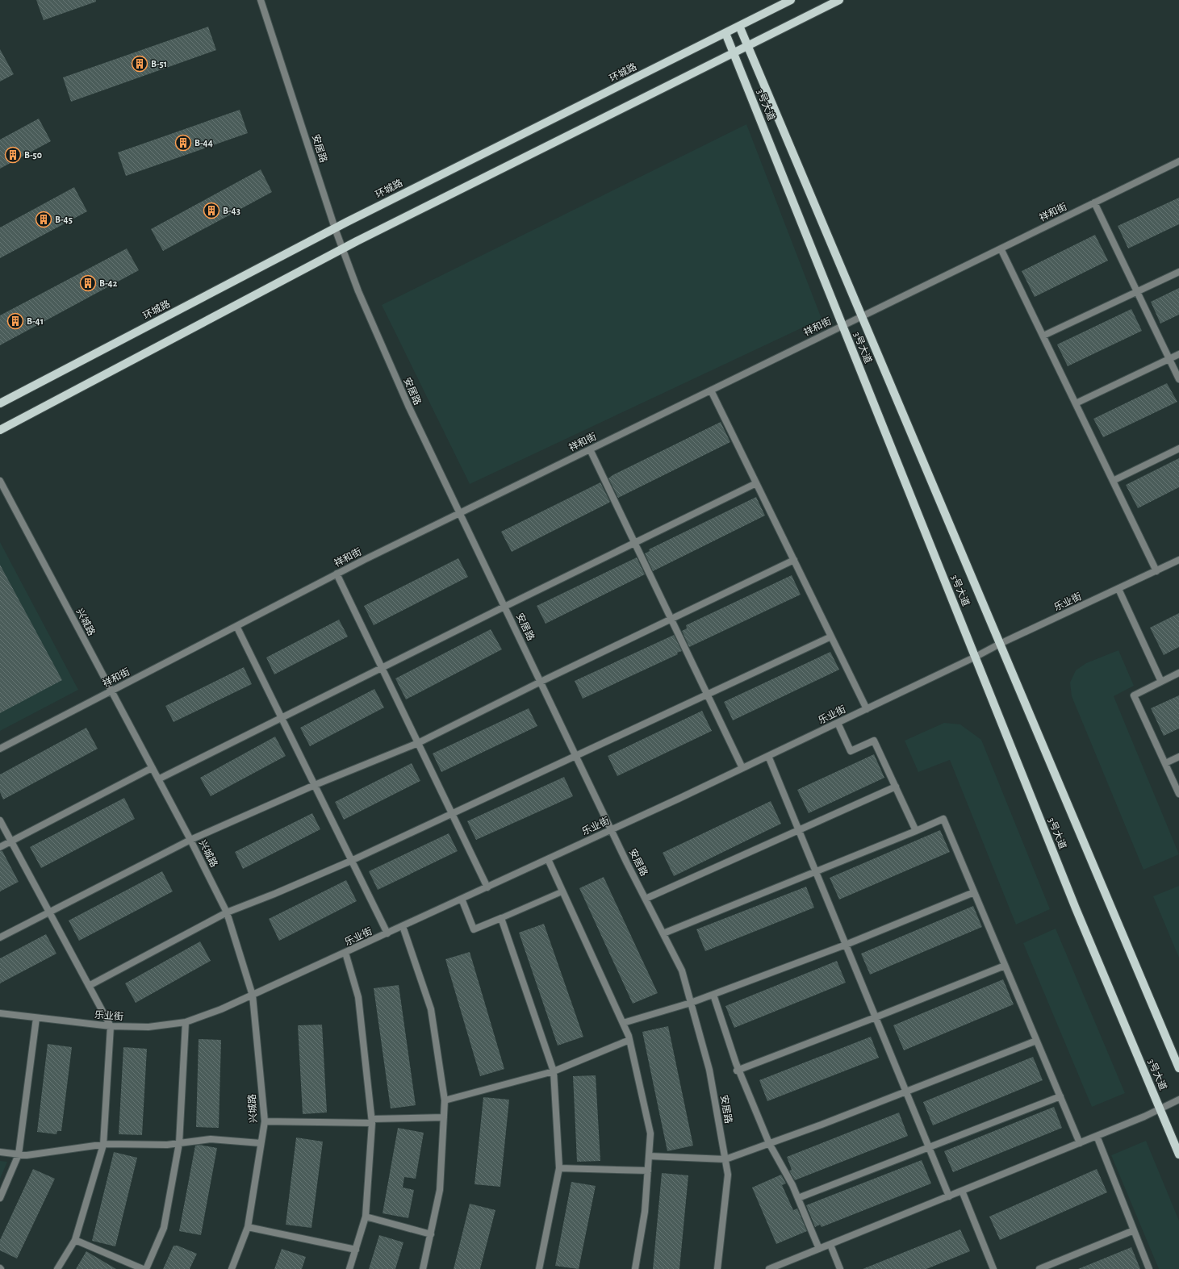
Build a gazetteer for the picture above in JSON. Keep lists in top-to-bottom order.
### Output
{
  "streets": {
    "main road": ["环城路", "3号大道"],
    "street": [
      "安居路",
      "祥和街",
      "乐业街",
      "兴城路"
    ]
  },
  "crossings": [
    ["环城路", "3号大道"],
    ["环城路", "安居路"],
    ["3号大道", "祥和街"],
    ["3号大道", "乐业街"],
    ["安居路", "祥和街"],
    ["安居路", "乐业街"],
    ["祥和街", "兴城路"],
    ["乐业街", "兴城路"]
  ],
  "places": {
    "building": [
      "B-51",
      "B-44",
      "B-50",
      "B-43",
      "B-45",
      "B-42",
      "B-41"
    ]
  }
}
